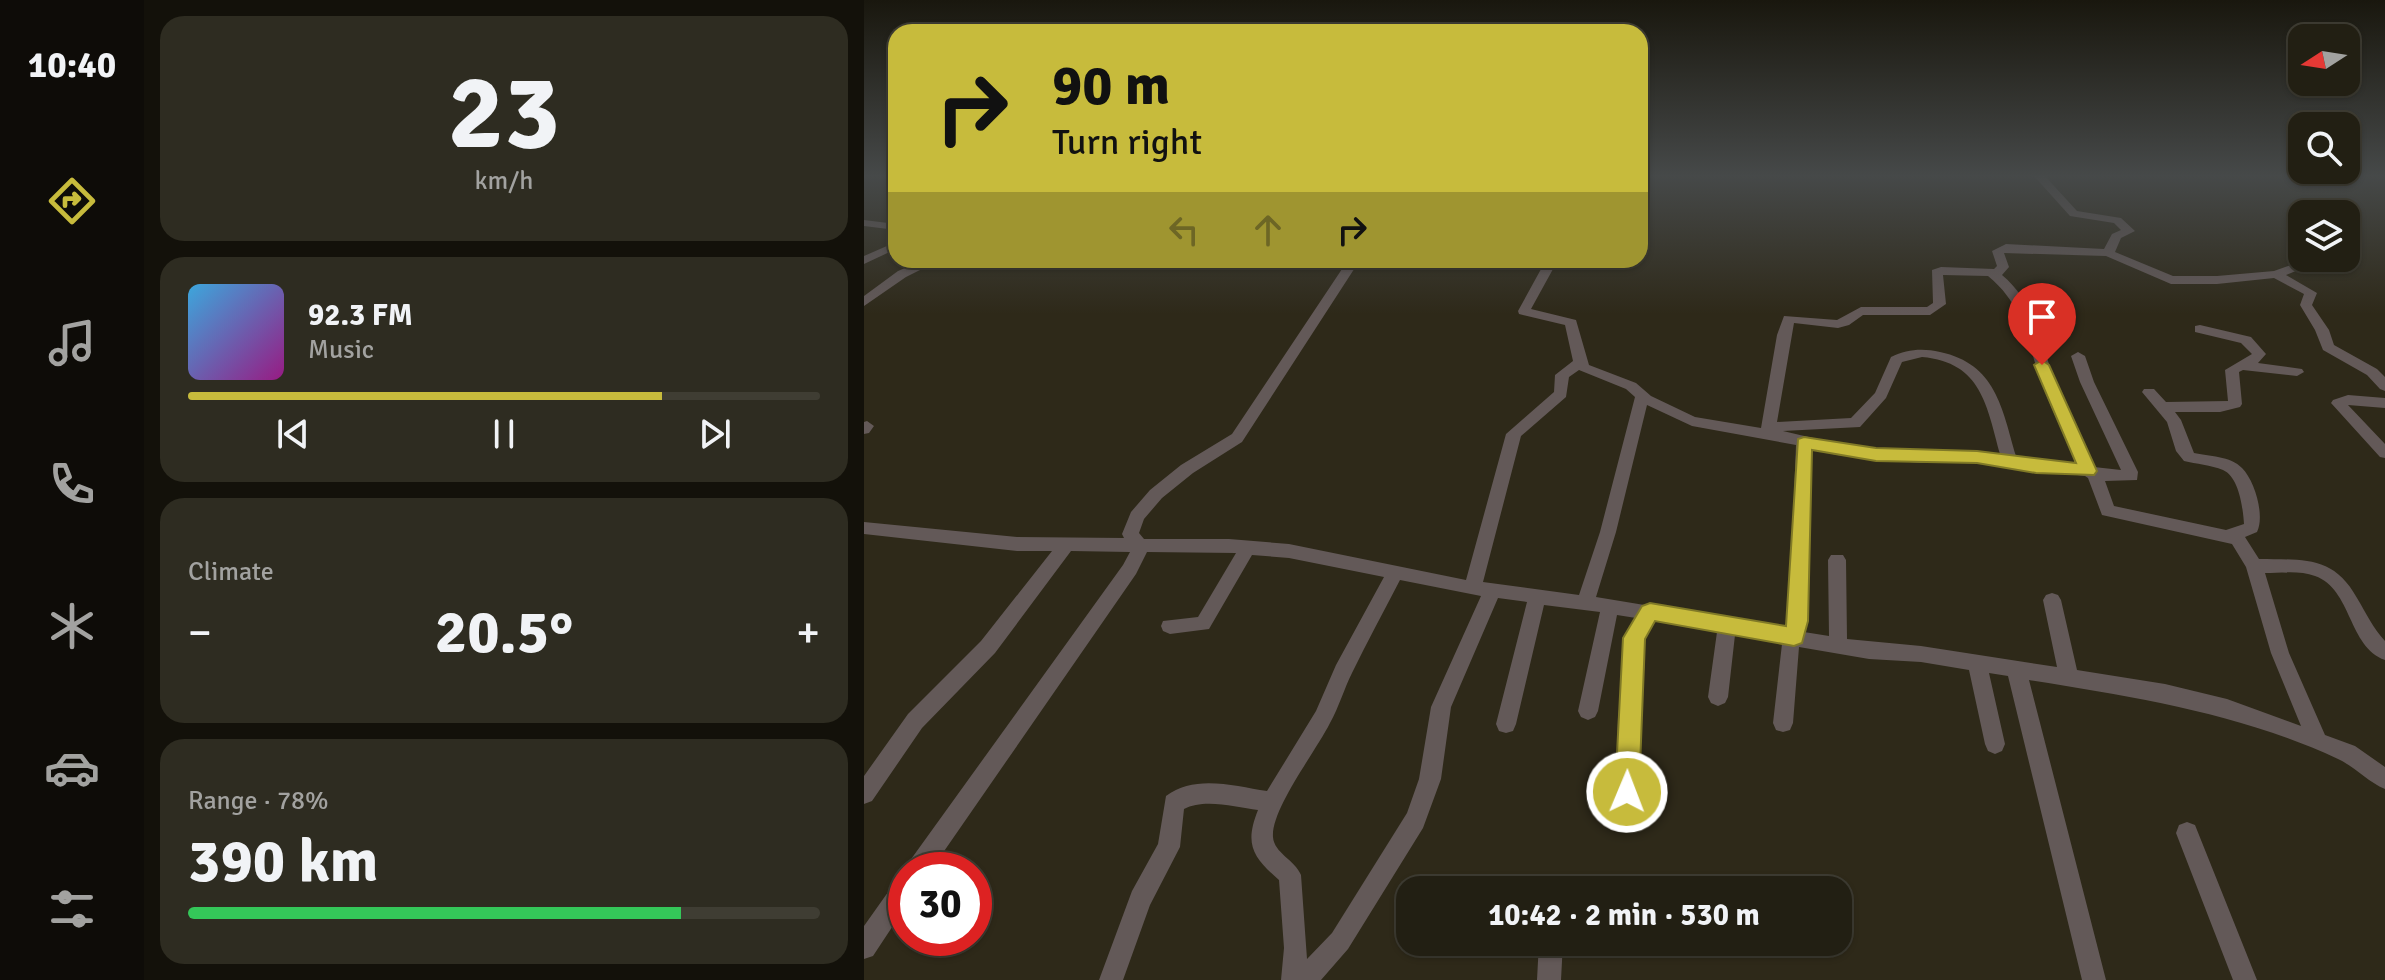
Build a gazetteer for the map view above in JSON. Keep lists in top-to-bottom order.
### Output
{
  "north": "left",
  "page": {
    "tabs": "10:40",
    "tile": [
      ["23", "km/h"],
      "Climate",
      ["Range · 78%", "390 km"]
    ],
    "turn": ["90 m", "Turn right"],
    "song": ["92.3 FM", "Music"],
    "heat": ["−", "20.5°", "+"],
    "limit": "30",
    "trip": "10:42 · 2 min · 530 m"
  }
}
